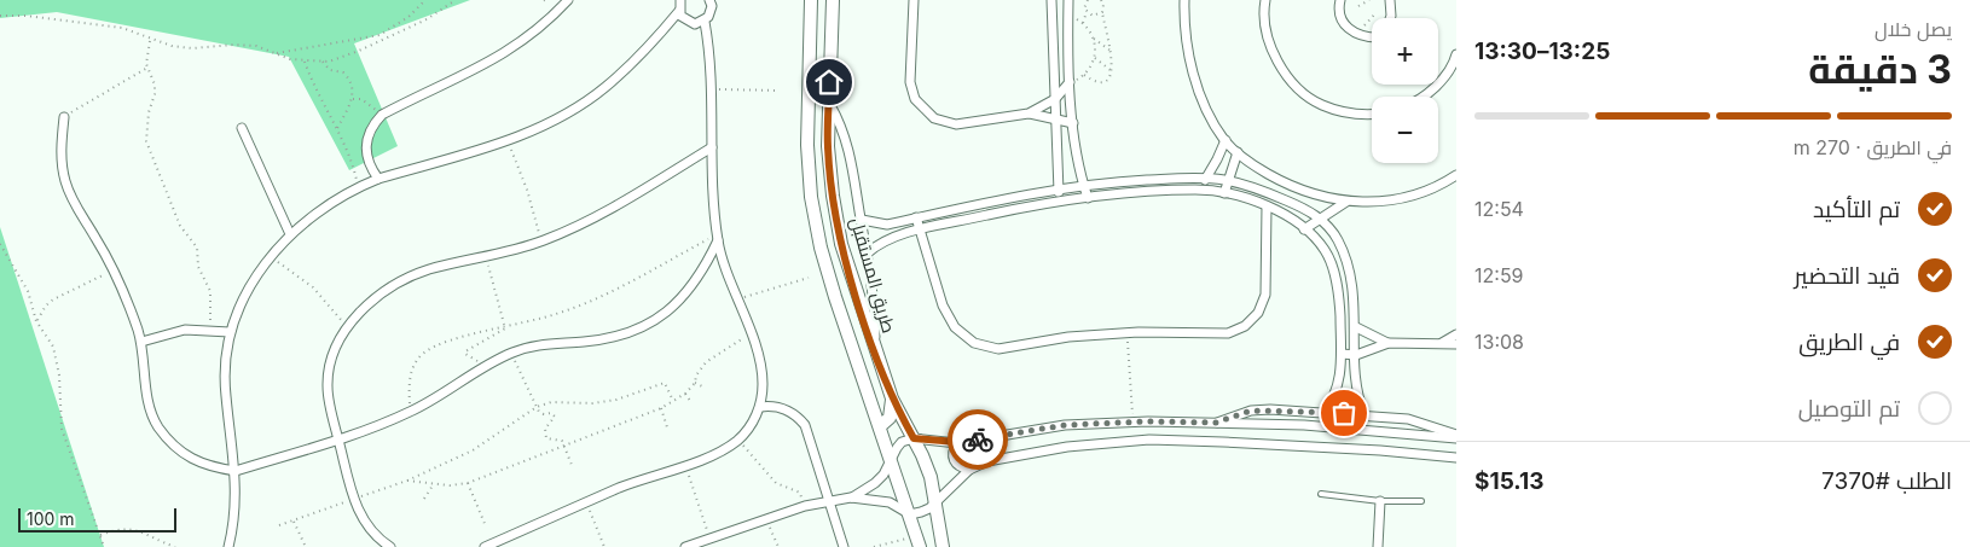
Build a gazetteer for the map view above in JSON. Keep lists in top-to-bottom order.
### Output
{
  "streets": {
    "main road": ["طريق المستقبل"]
  },
  "scale_bar": "100 m",
  "page": {
    "heading": ["3 دقيقة", "يصل خلال", "13:25–13:30"],
    "panel": ["الطلب #7370", "$15.13"],
    "map_buttons": ["+", "−"],
    "bar": "في الطريق · 270 m",
    "list": [
      ["تم التأكيد", "12:54"],
      ["قيد التحضير", "12:59"],
      ["في الطريق", "13:08"],
      "تم التوصيل"
    ],
    "scale": "100 m"
  }
}
